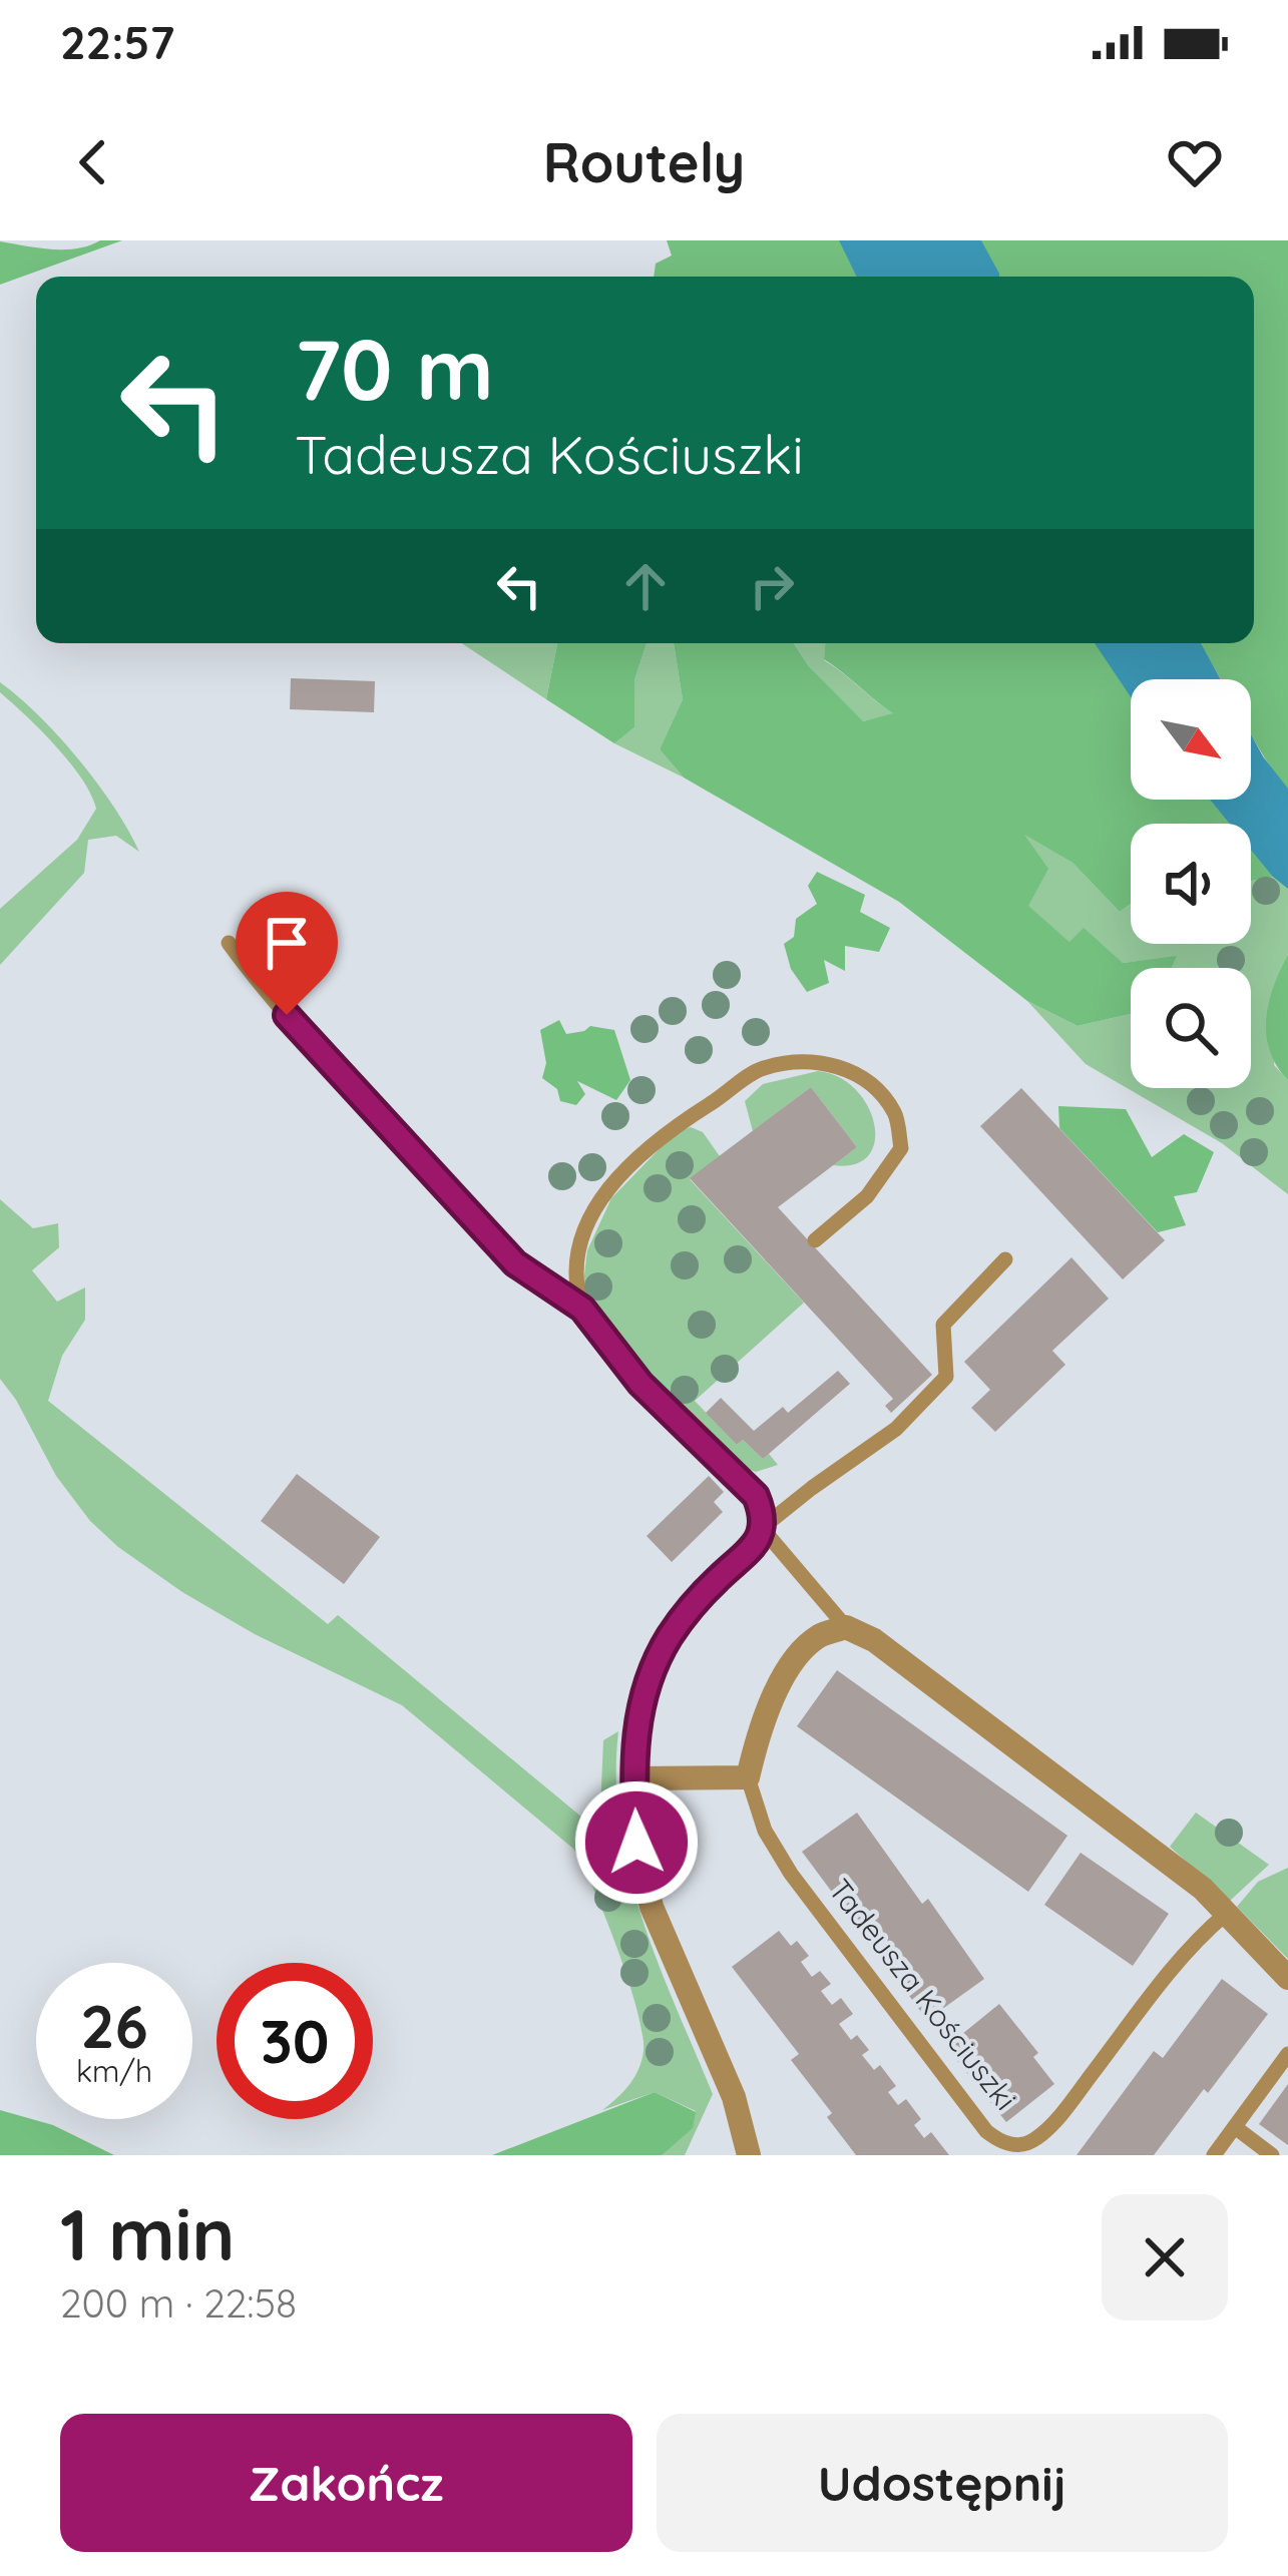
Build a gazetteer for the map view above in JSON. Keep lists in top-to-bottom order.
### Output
{
  "streets": {
    "lane": ["Tadeusza Kościuszki"]
  },
  "north": "bottom right",
  "page": {
    "status": "22:57",
    "header": "Routely",
    "turn": ["70 m", "Tadeusza Kościuszki"],
    "speed": "26 km/h",
    "limit": "30",
    "heading": ["1 min", "200 m · 22:58"],
    "buttons": ["Zakończ", "Udostępnij"]
  }
}
